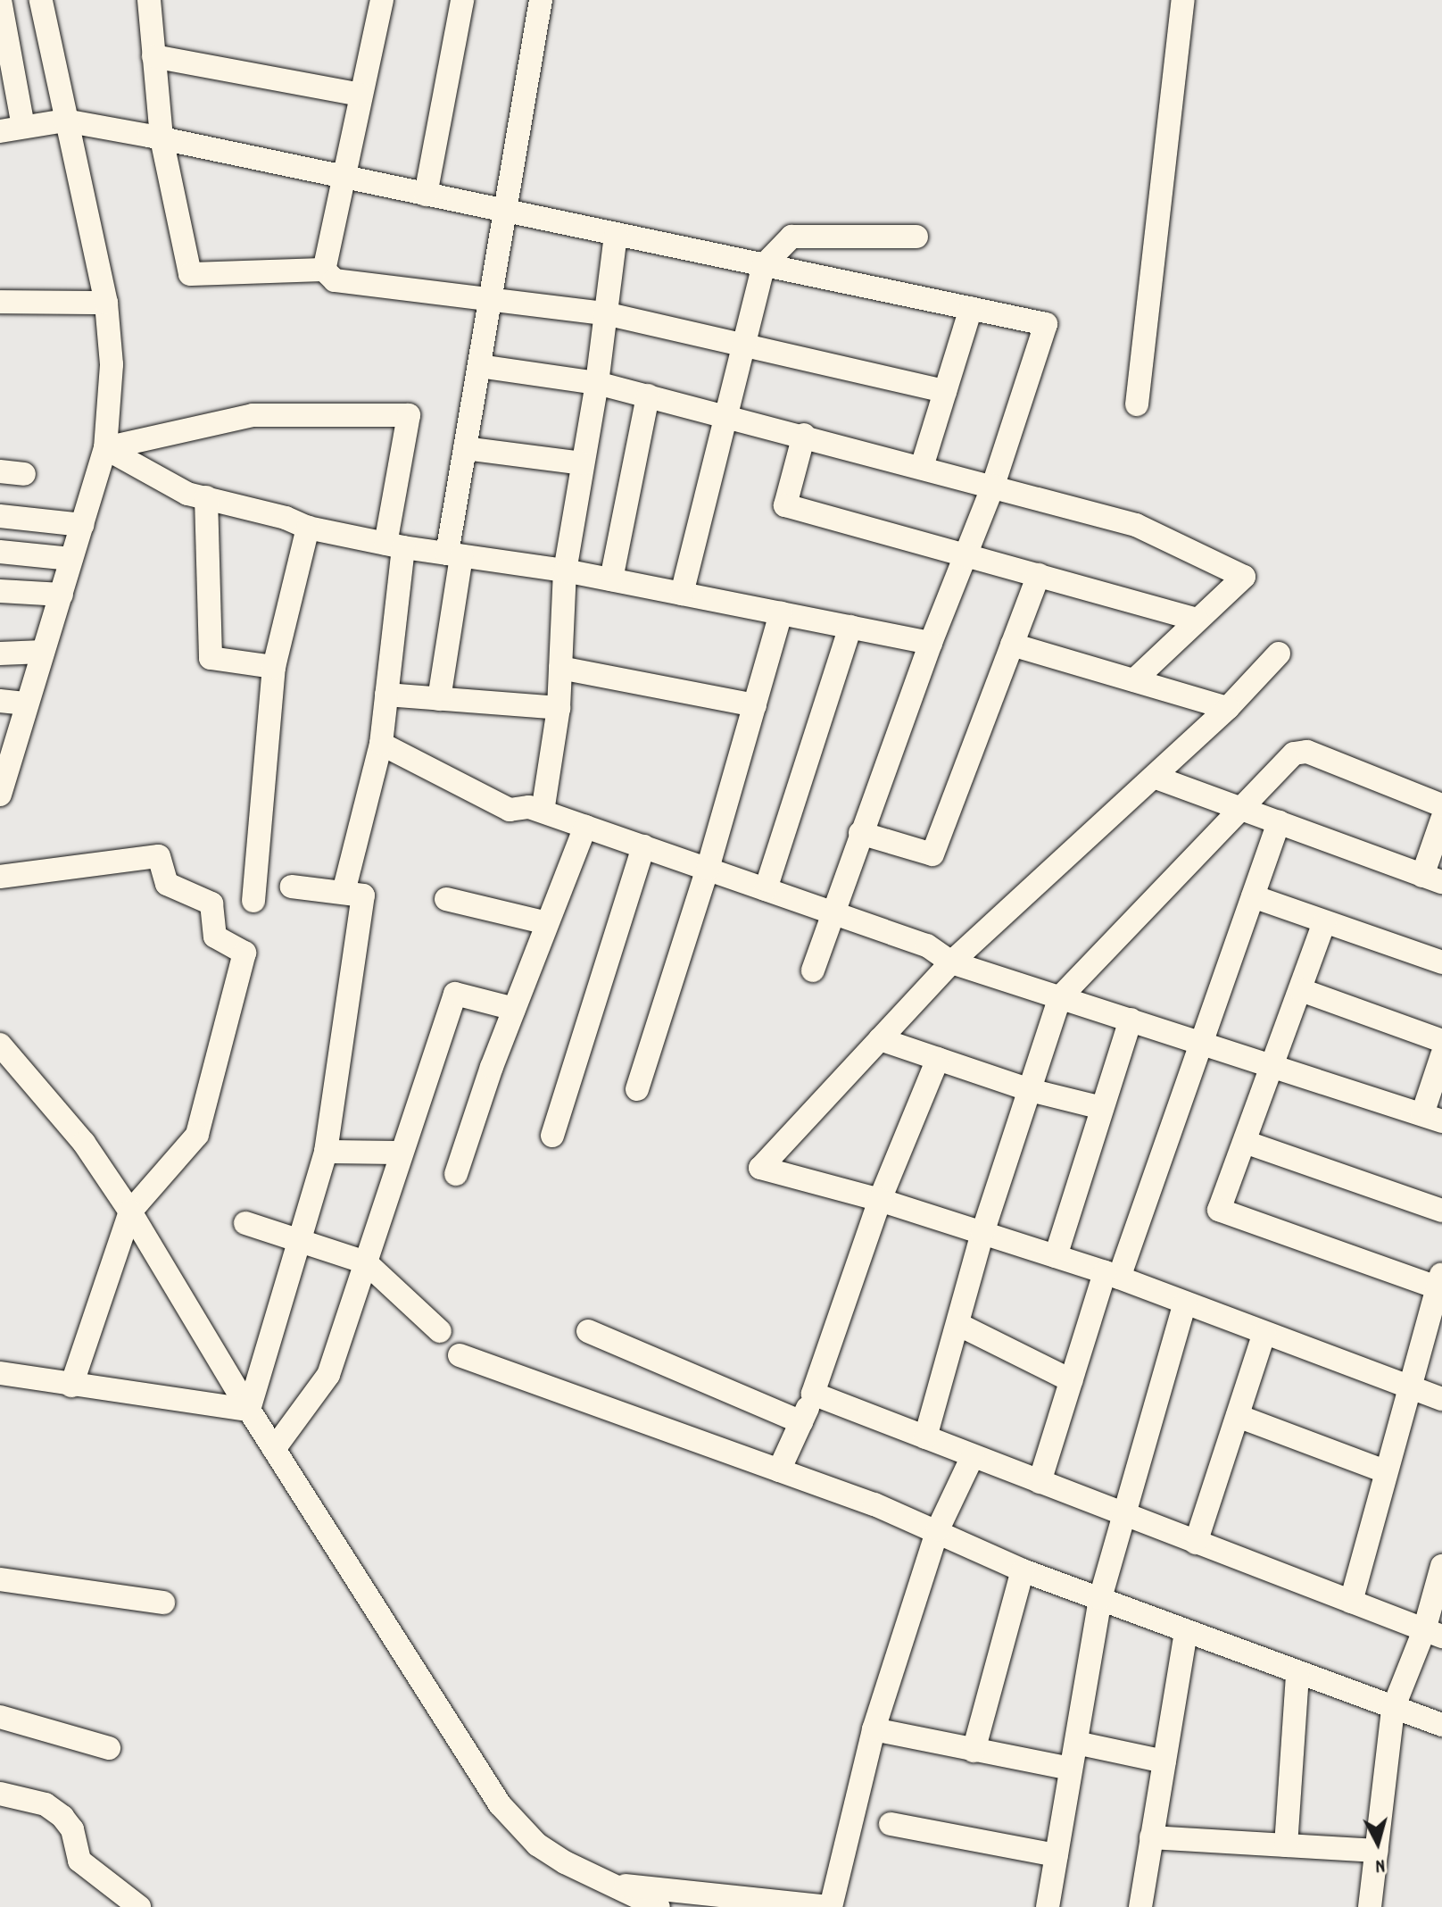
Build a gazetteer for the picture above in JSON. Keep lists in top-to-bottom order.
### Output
{
  "north": "bottom"
}
